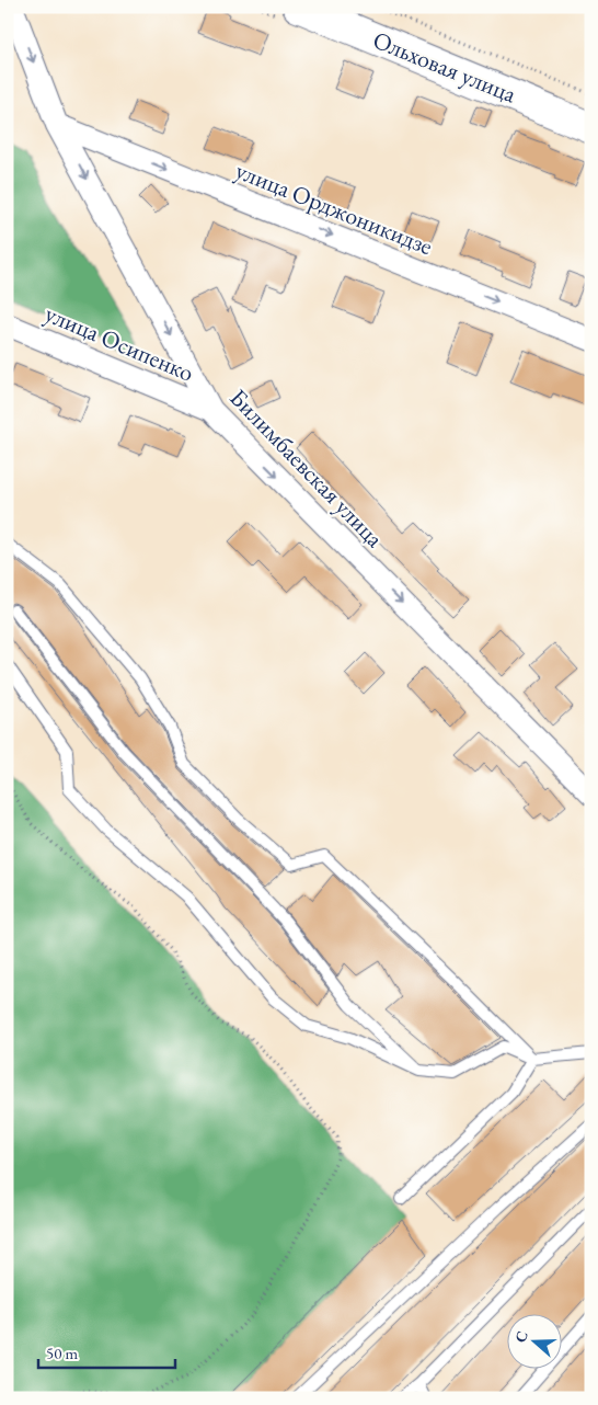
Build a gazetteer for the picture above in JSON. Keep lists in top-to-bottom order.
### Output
{
  "streets": {
    "main road": ["Ольховая улица"],
    "street": ["улица Орджоникидзе", "улица Осипенко", "Билимбаевская улица"]
  },
  "crossings": [
    ["улица Орджоникидзе", "Билимбаевская улица"],
    ["улица Осипенко", "Билимбаевская улица"]
  ],
  "one_way": ["улица Орджоникидзе", "Билимбаевская улица"],
  "scale_bar": "50 m",
  "north": "left"
}
